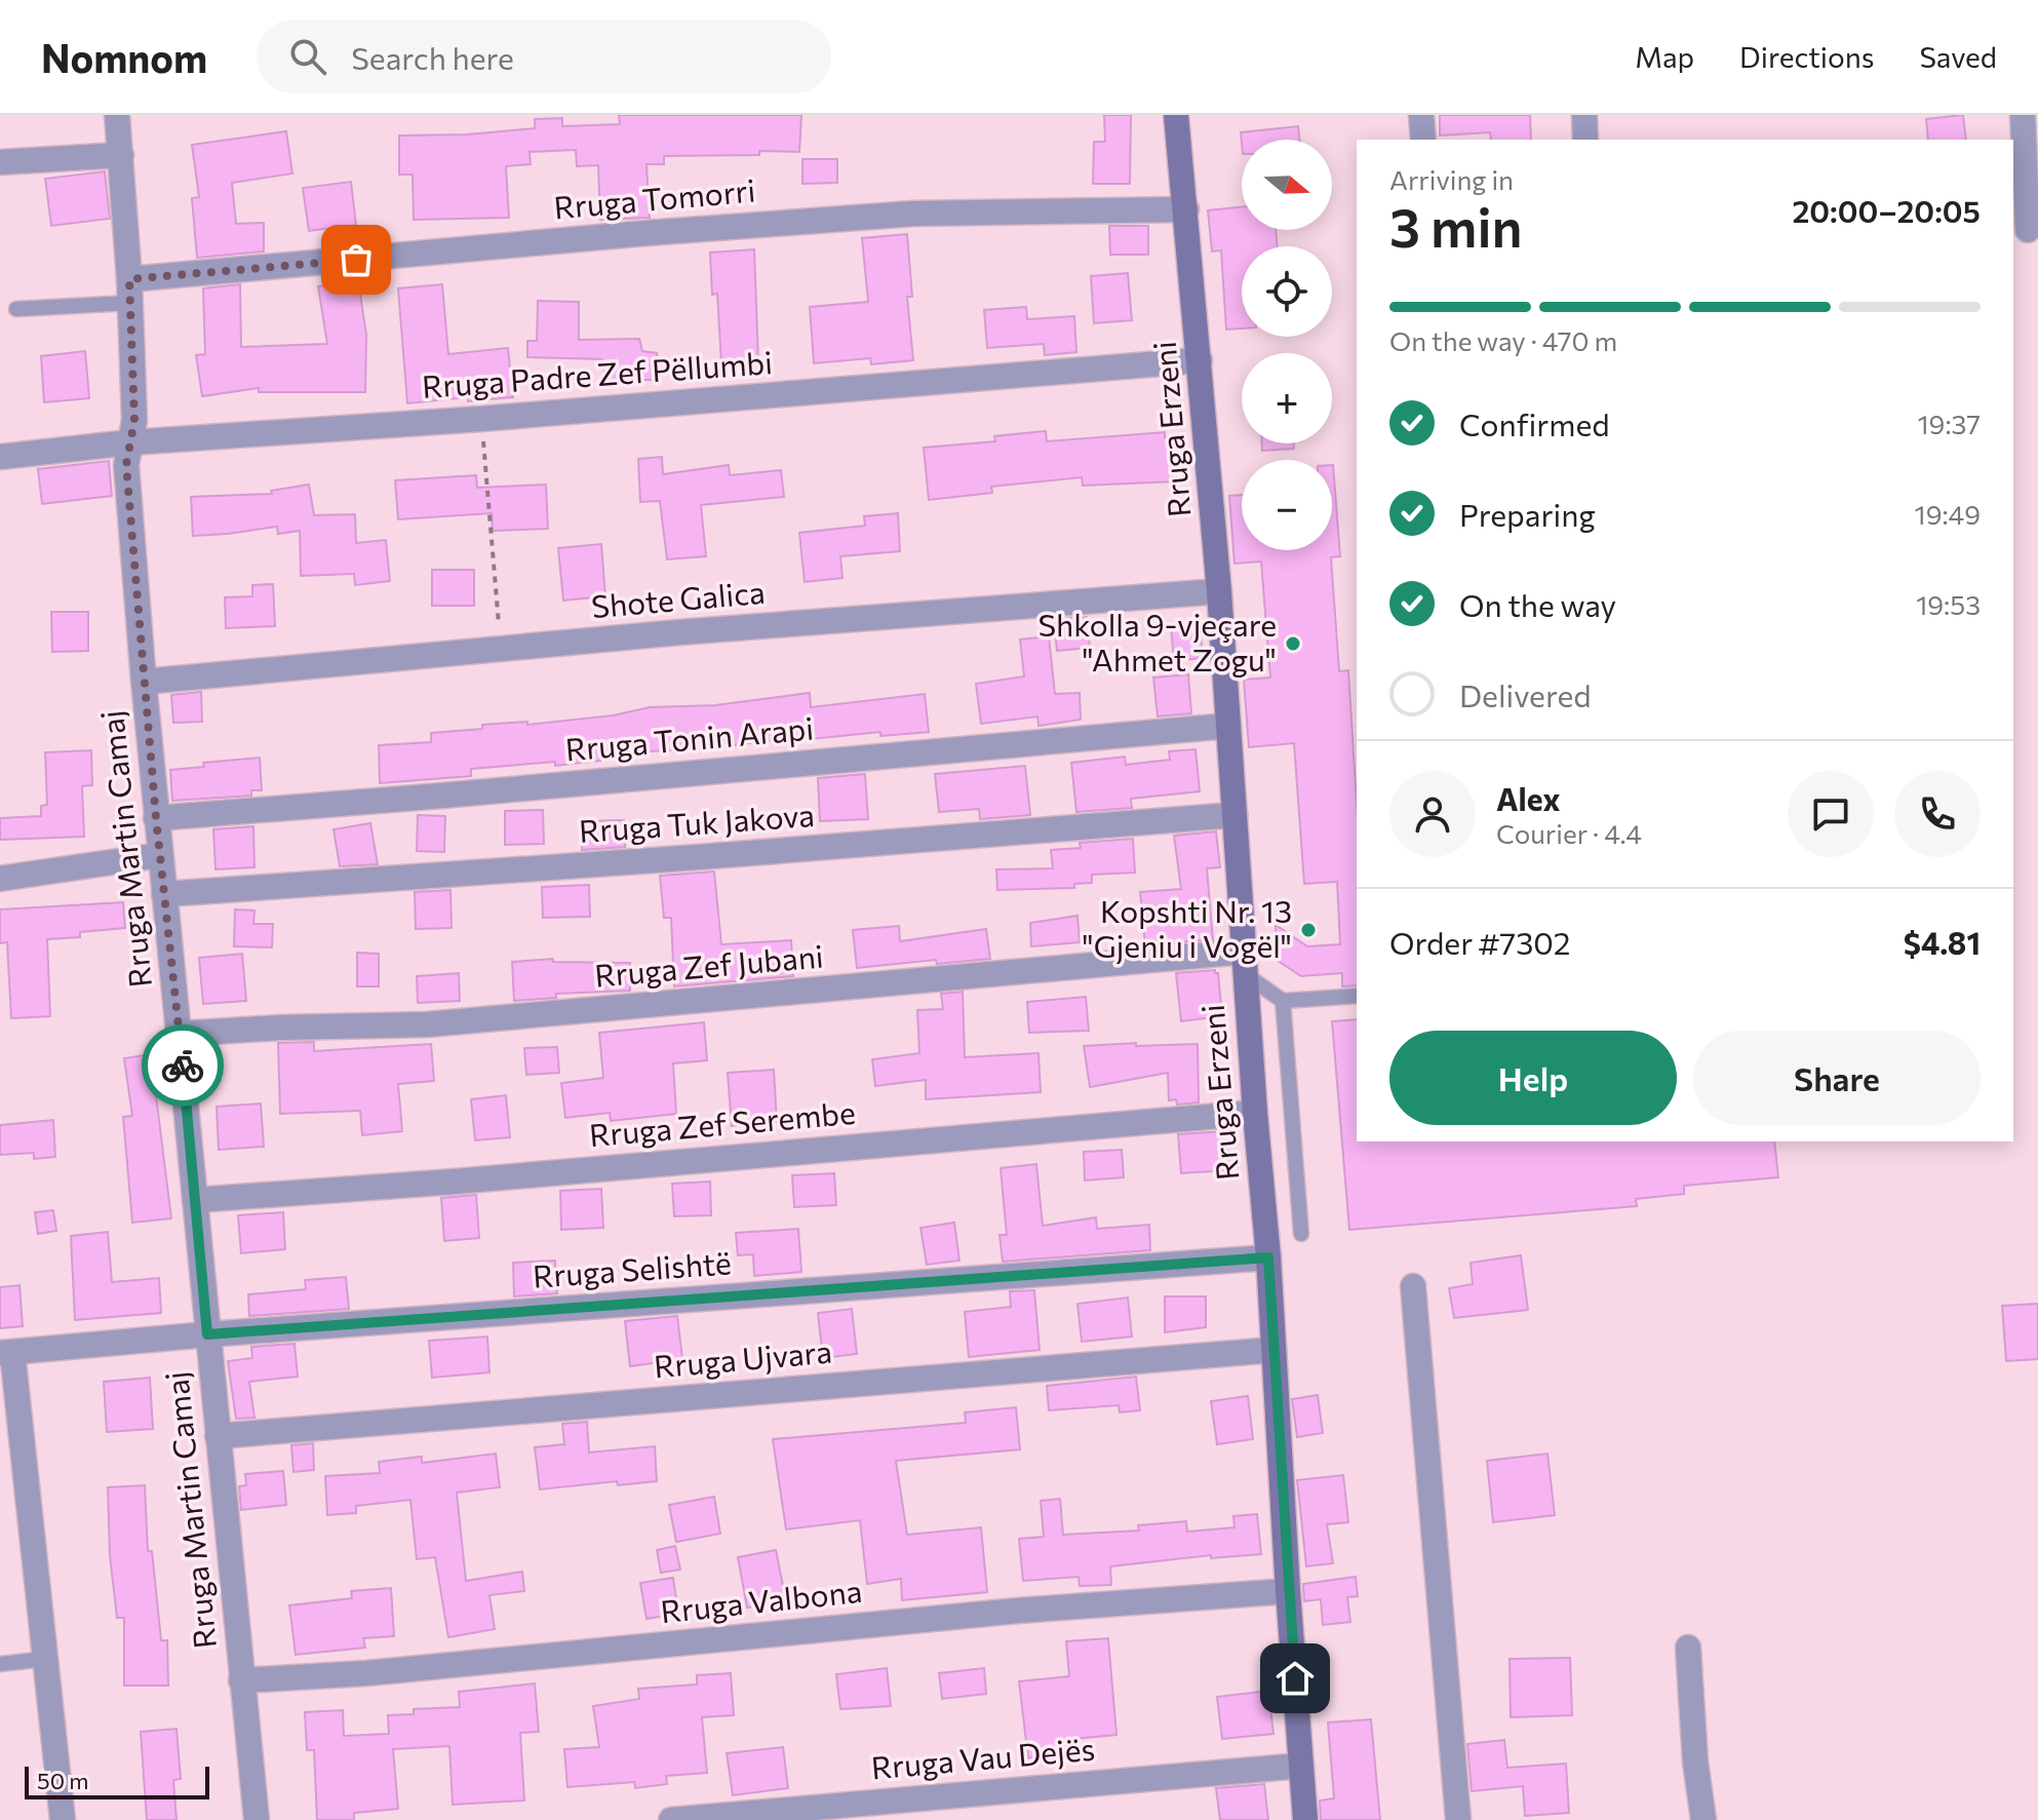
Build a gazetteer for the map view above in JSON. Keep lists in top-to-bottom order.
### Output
{
  "streets": {
    "street": [
      "Rruga Tomorri",
      "Rruga Padre Zef Pëllumbi",
      "Rruga Erzeni",
      "Shote Galica",
      "Rruga Tonin Arapi",
      "Rruga Tuk Jakova",
      "Rruga Martin Camaj",
      "Rruga Zef Jubani",
      "Rruga Zef Serembe",
      "Rruga Selishtë",
      "Rruga Ujvara",
      "Rruga Valbona",
      "Rruga Vau Dejës"
    ]
  },
  "crossings": [
    ["Rruga Tomorri", "Rruga Erzeni"],
    ["Rruga Tomorri", "Rruga Martin Camaj"],
    ["Rruga Padre Zef Pëllumbi", "Rruga Erzeni"],
    ["Rruga Padre Zef Pëllumbi", "Rruga Martin Camaj"],
    ["Rruga Erzeni", "Shote Galica"],
    ["Rruga Erzeni", "Rruga Tonin Arapi"],
    ["Rruga Erzeni", "Rruga Tuk Jakova"],
    ["Rruga Erzeni", "Rruga Zef Jubani"],
    ["Rruga Erzeni", "Rruga Zef Serembe"],
    ["Rruga Erzeni", "Rruga Selishtë"],
    ["Rruga Erzeni", "Rruga Ujvara"],
    ["Rruga Erzeni", "Rruga Valbona"],
    ["Rruga Erzeni", "Rruga Vau Dejës"],
    ["Shote Galica", "Rruga Martin Camaj"],
    ["Rruga Tonin Arapi", "Rruga Martin Camaj"],
    ["Rruga Tuk Jakova", "Rruga Martin Camaj"],
    ["Rruga Martin Camaj", "Rruga Zef Jubani"],
    ["Rruga Martin Camaj", "Rruga Zef Serembe"],
    ["Rruga Martin Camaj", "Rruga Selishtë"],
    ["Rruga Martin Camaj", "Rruga Ujvara"],
    ["Rruga Martin Camaj", "Rruga Valbona"]
  ],
  "places": ["Shkolla 9-vjeçare \"Ahmet Zogu\"", "Kopshti Nr. 13 \"Gjeniu i Vogël\""],
  "scale_bar": "50 m",
  "north": "right",
  "page": {
    "header": "Nomnom",
    "search": "Search here",
    "nav": ["Map", "Directions", "Saved"],
    "map_buttons": ["+", "−"],
    "heading": ["3 min", "Arriving in", "20:00–20:05"],
    "panel": [
      "Alex",
      "Courier · 4.4",
      "Order #7302",
      "$4.81"
    ],
    "bar": "On the way · 470 m",
    "list": [
      ["Confirmed", "19:37"],
      ["Preparing", "19:49"],
      ["On the way", "19:53"],
      "Delivered"
    ],
    "buttons": ["Help", "Share"],
    "scale": "50 m"
  }
}
